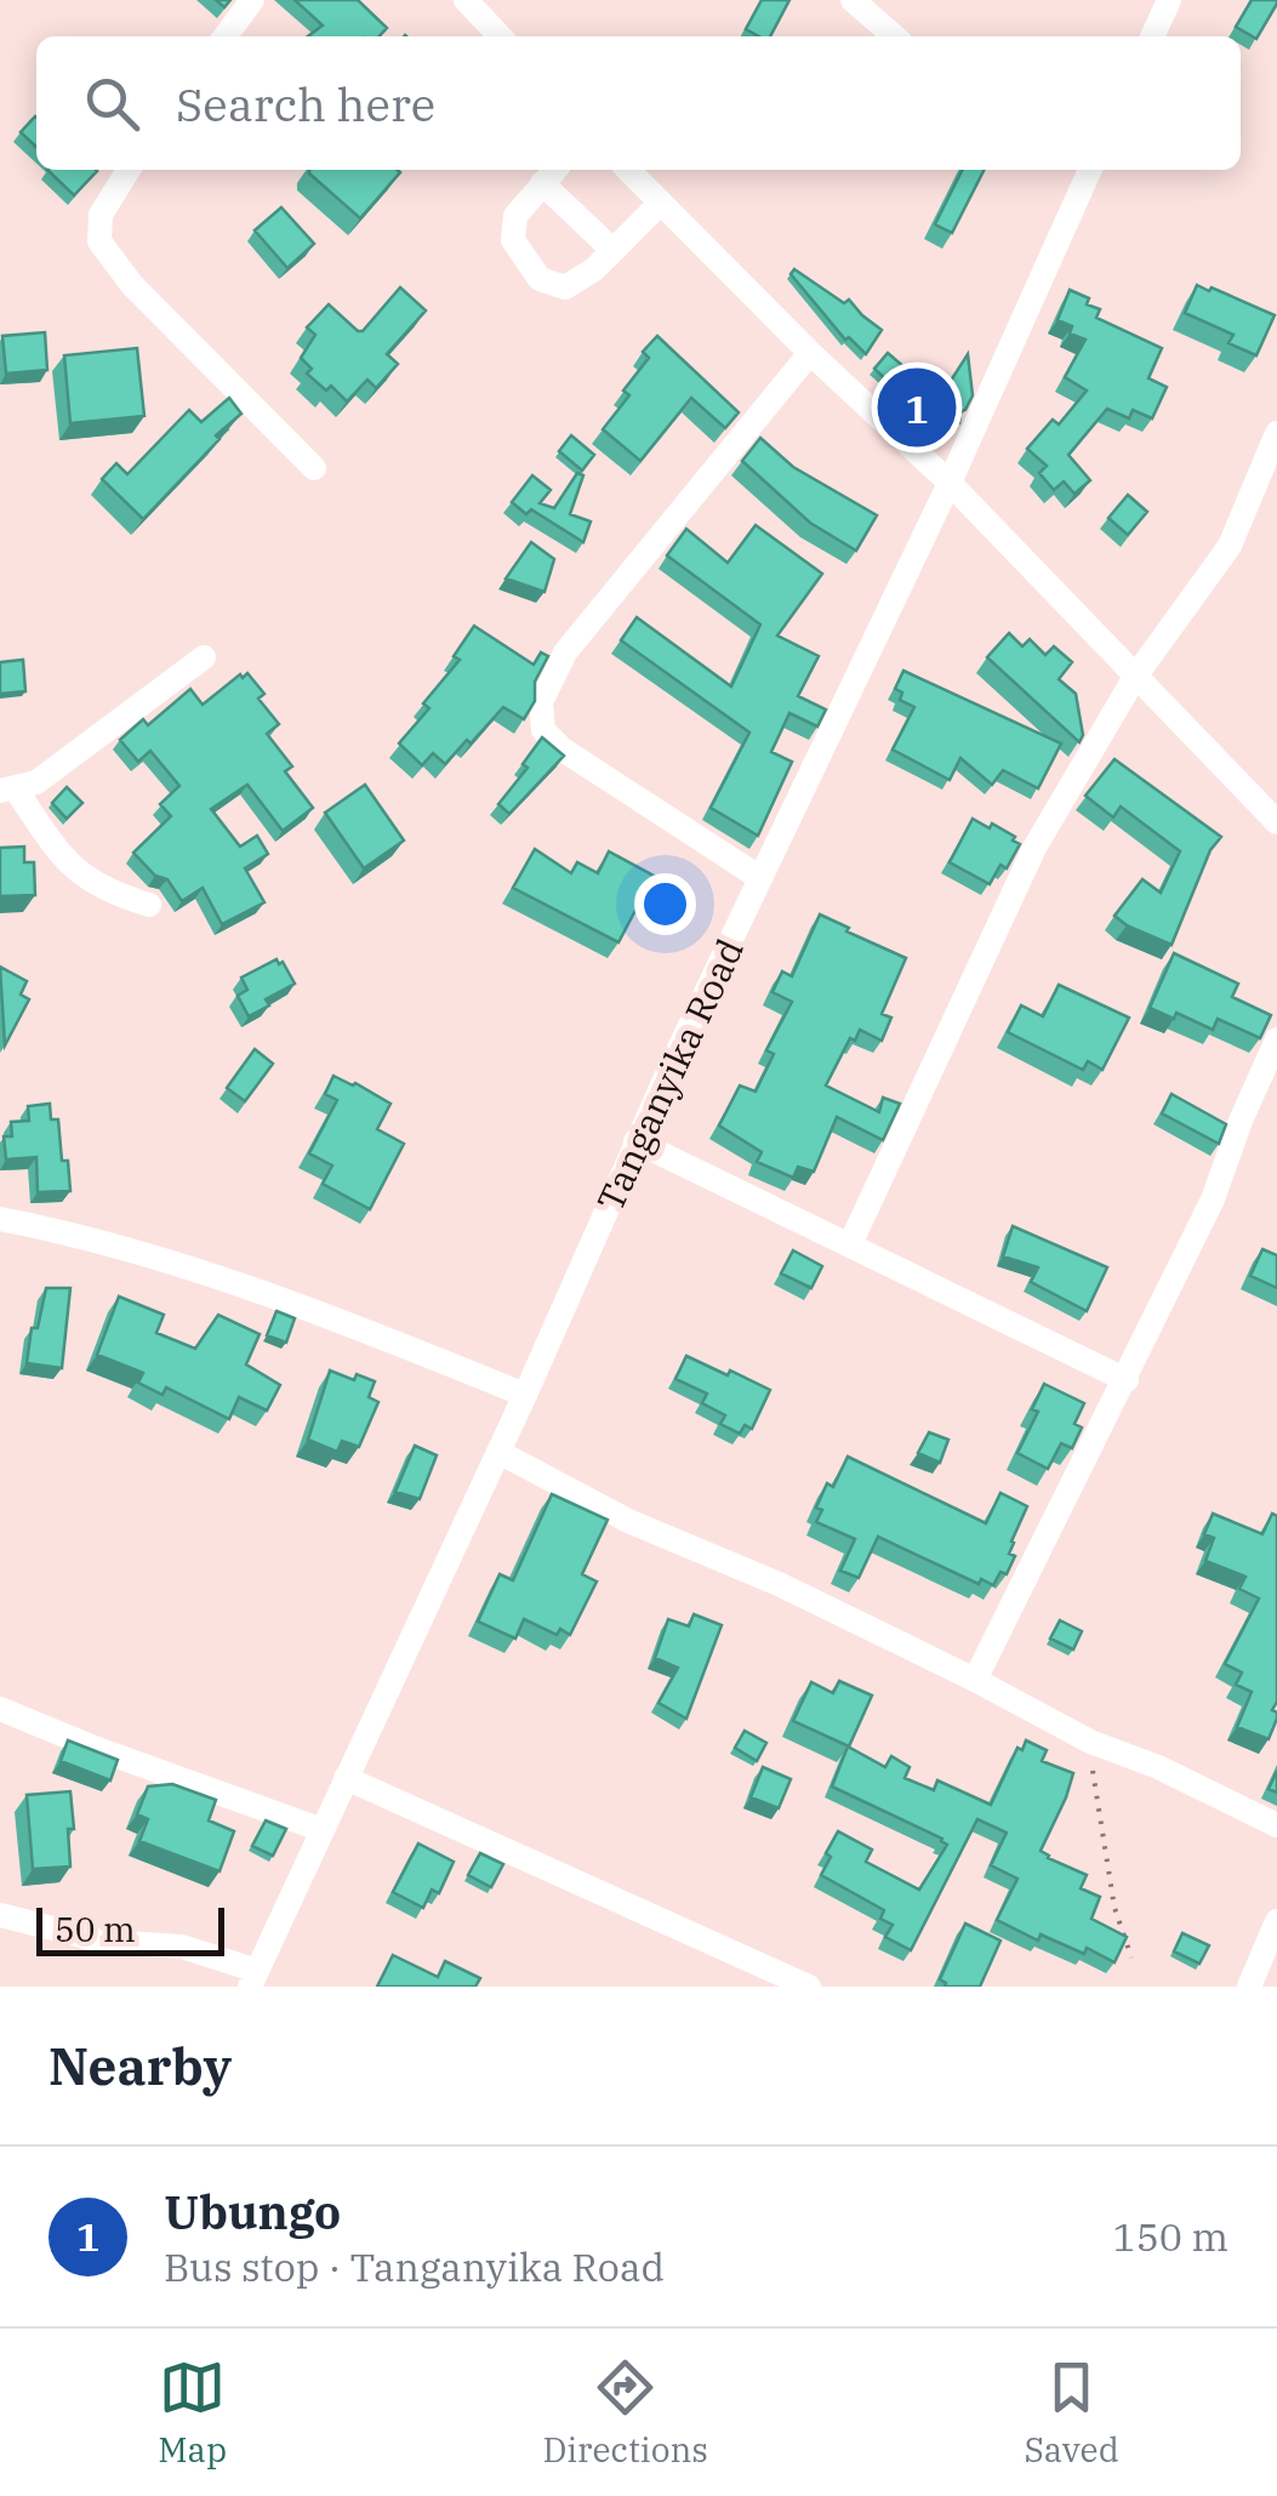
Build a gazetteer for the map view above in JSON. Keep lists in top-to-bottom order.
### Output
{
  "streets": {
    "street": ["Tanganyika Road"]
  },
  "scale_bar": "50 m",
  "page": {
    "search": "Search here",
    "pins": "1",
    "scale": "50 m",
    "heading": "Nearby",
    "list": [
      {
        "mark": "1",
        "name": "Ubungo",
        "note": "Bus stop · Tanganyika Road",
        "value": "150 m"
      }
    ],
    "nav": ["Map", "Directions", "Saved"]
  }
}
